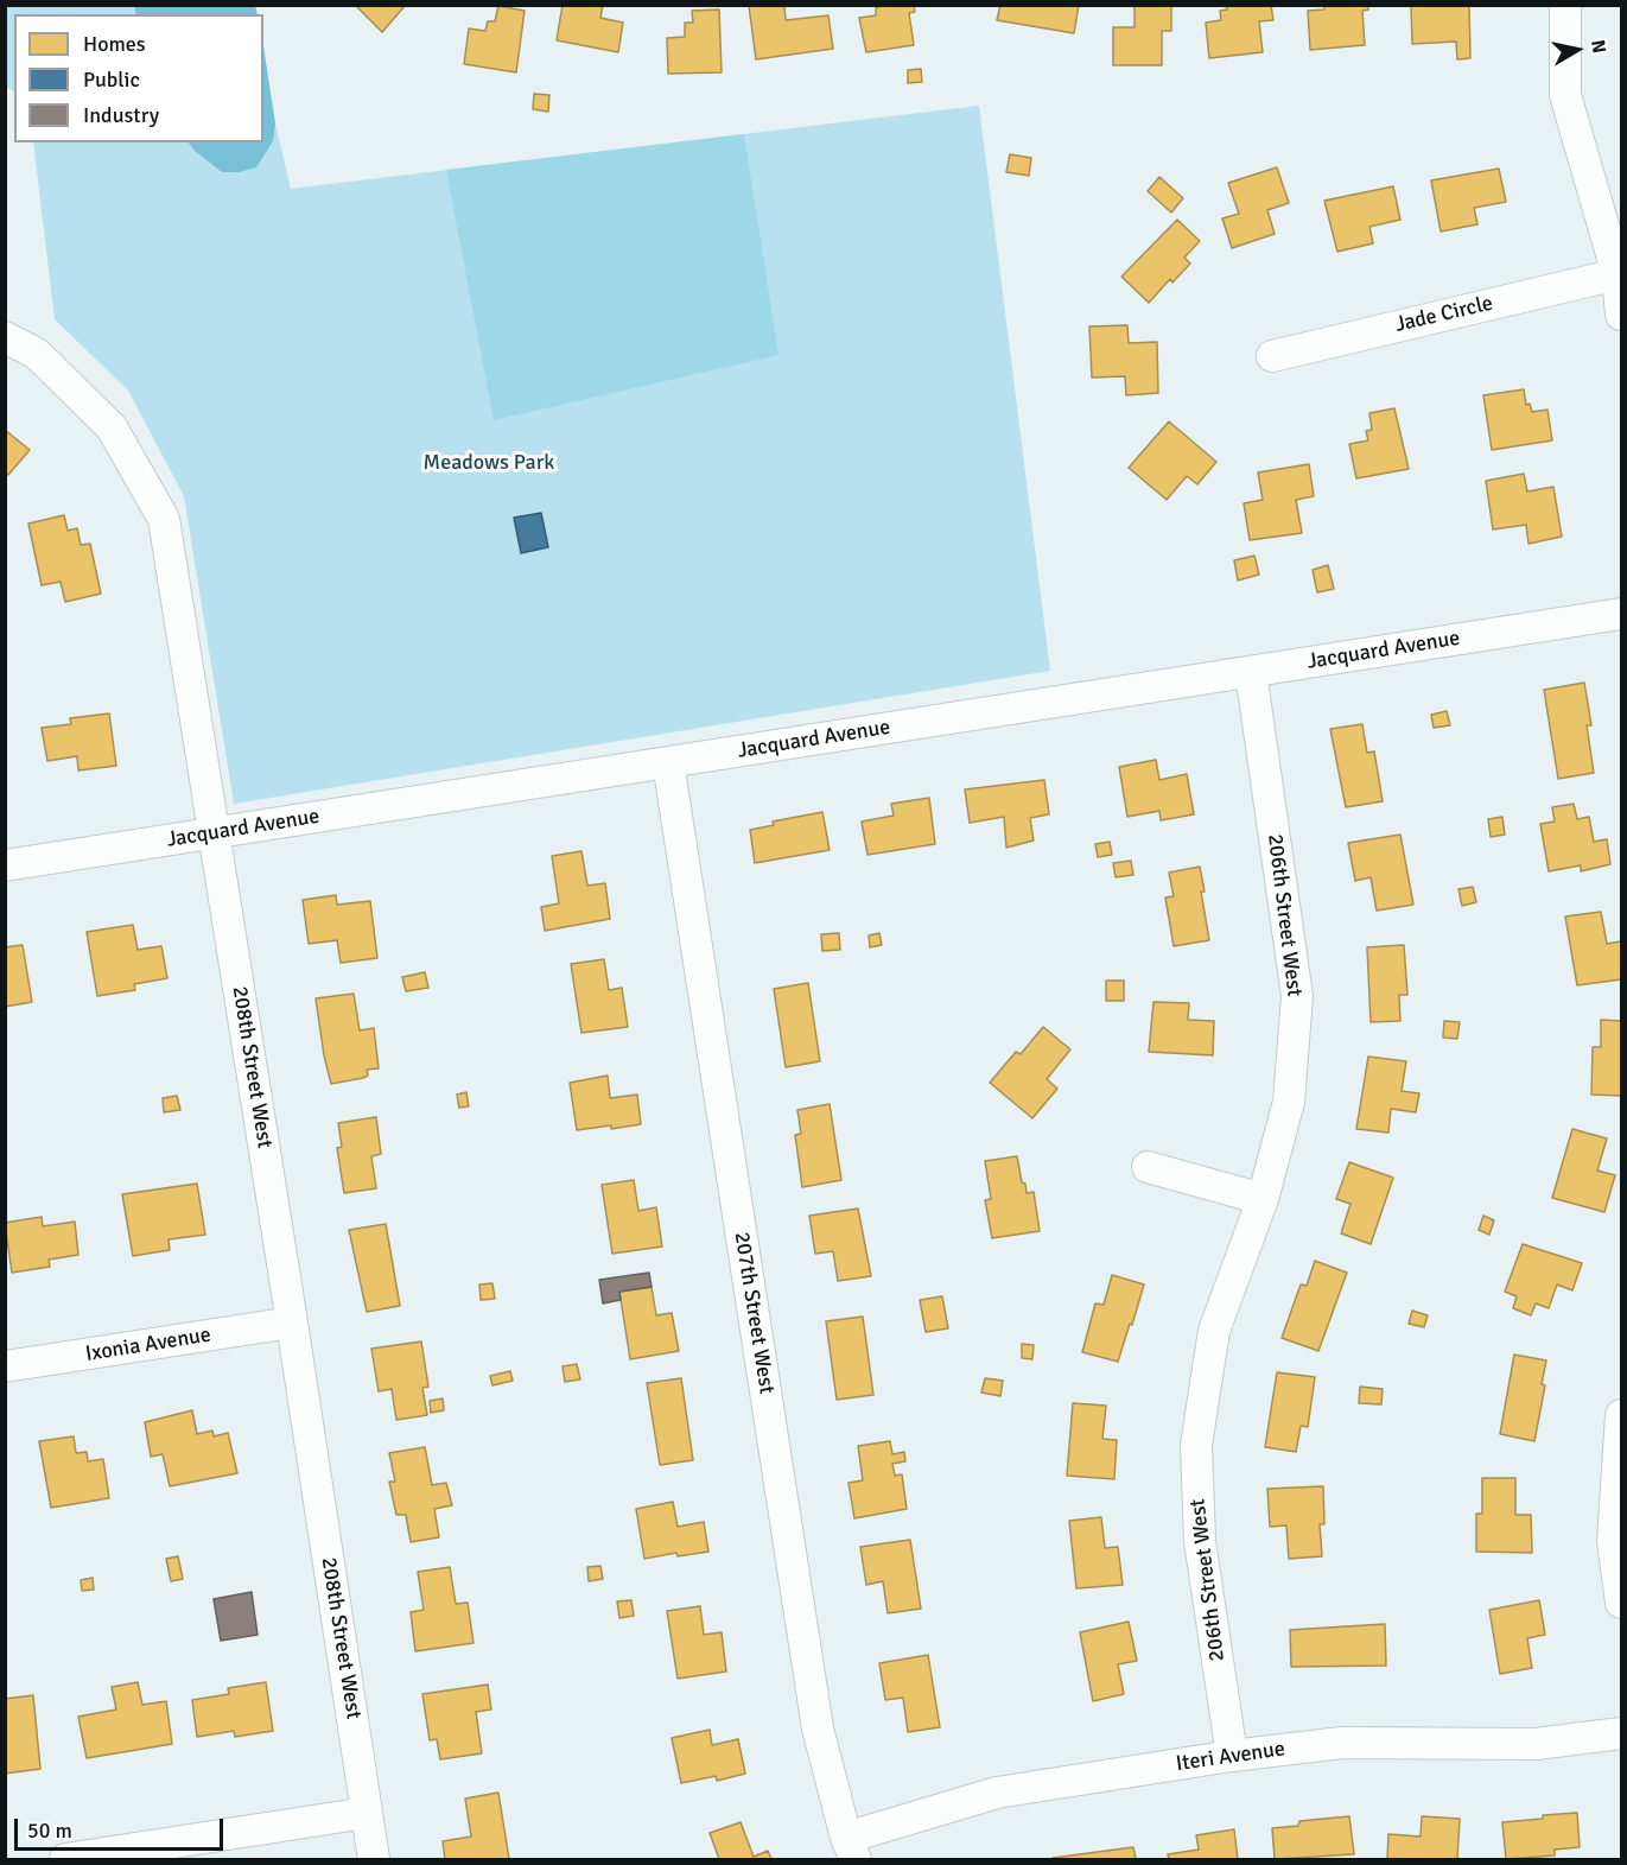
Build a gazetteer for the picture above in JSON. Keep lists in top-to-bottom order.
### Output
{
  "streets": {
    "street": [
      "Jade Circle",
      "Jacquard Avenue",
      "206th Street West",
      "208th Street West",
      "207th Street West",
      "Ixonia Avenue",
      "Iteri Avenue"
    ]
  },
  "crossings": [
    ["Jacquard Avenue", "206th Street West"],
    ["Jacquard Avenue", "208th Street West"],
    ["Jacquard Avenue", "207th Street West"],
    ["206th Street West", "Iteri Avenue"],
    ["208th Street West", "Ixonia Avenue"],
    ["207th Street West", "Iteri Avenue"]
  ],
  "parks": ["Meadows Park"],
  "legend": ["Homes", "Public", "Industry"],
  "scale_bar": "50 m",
  "north": "right"
}
